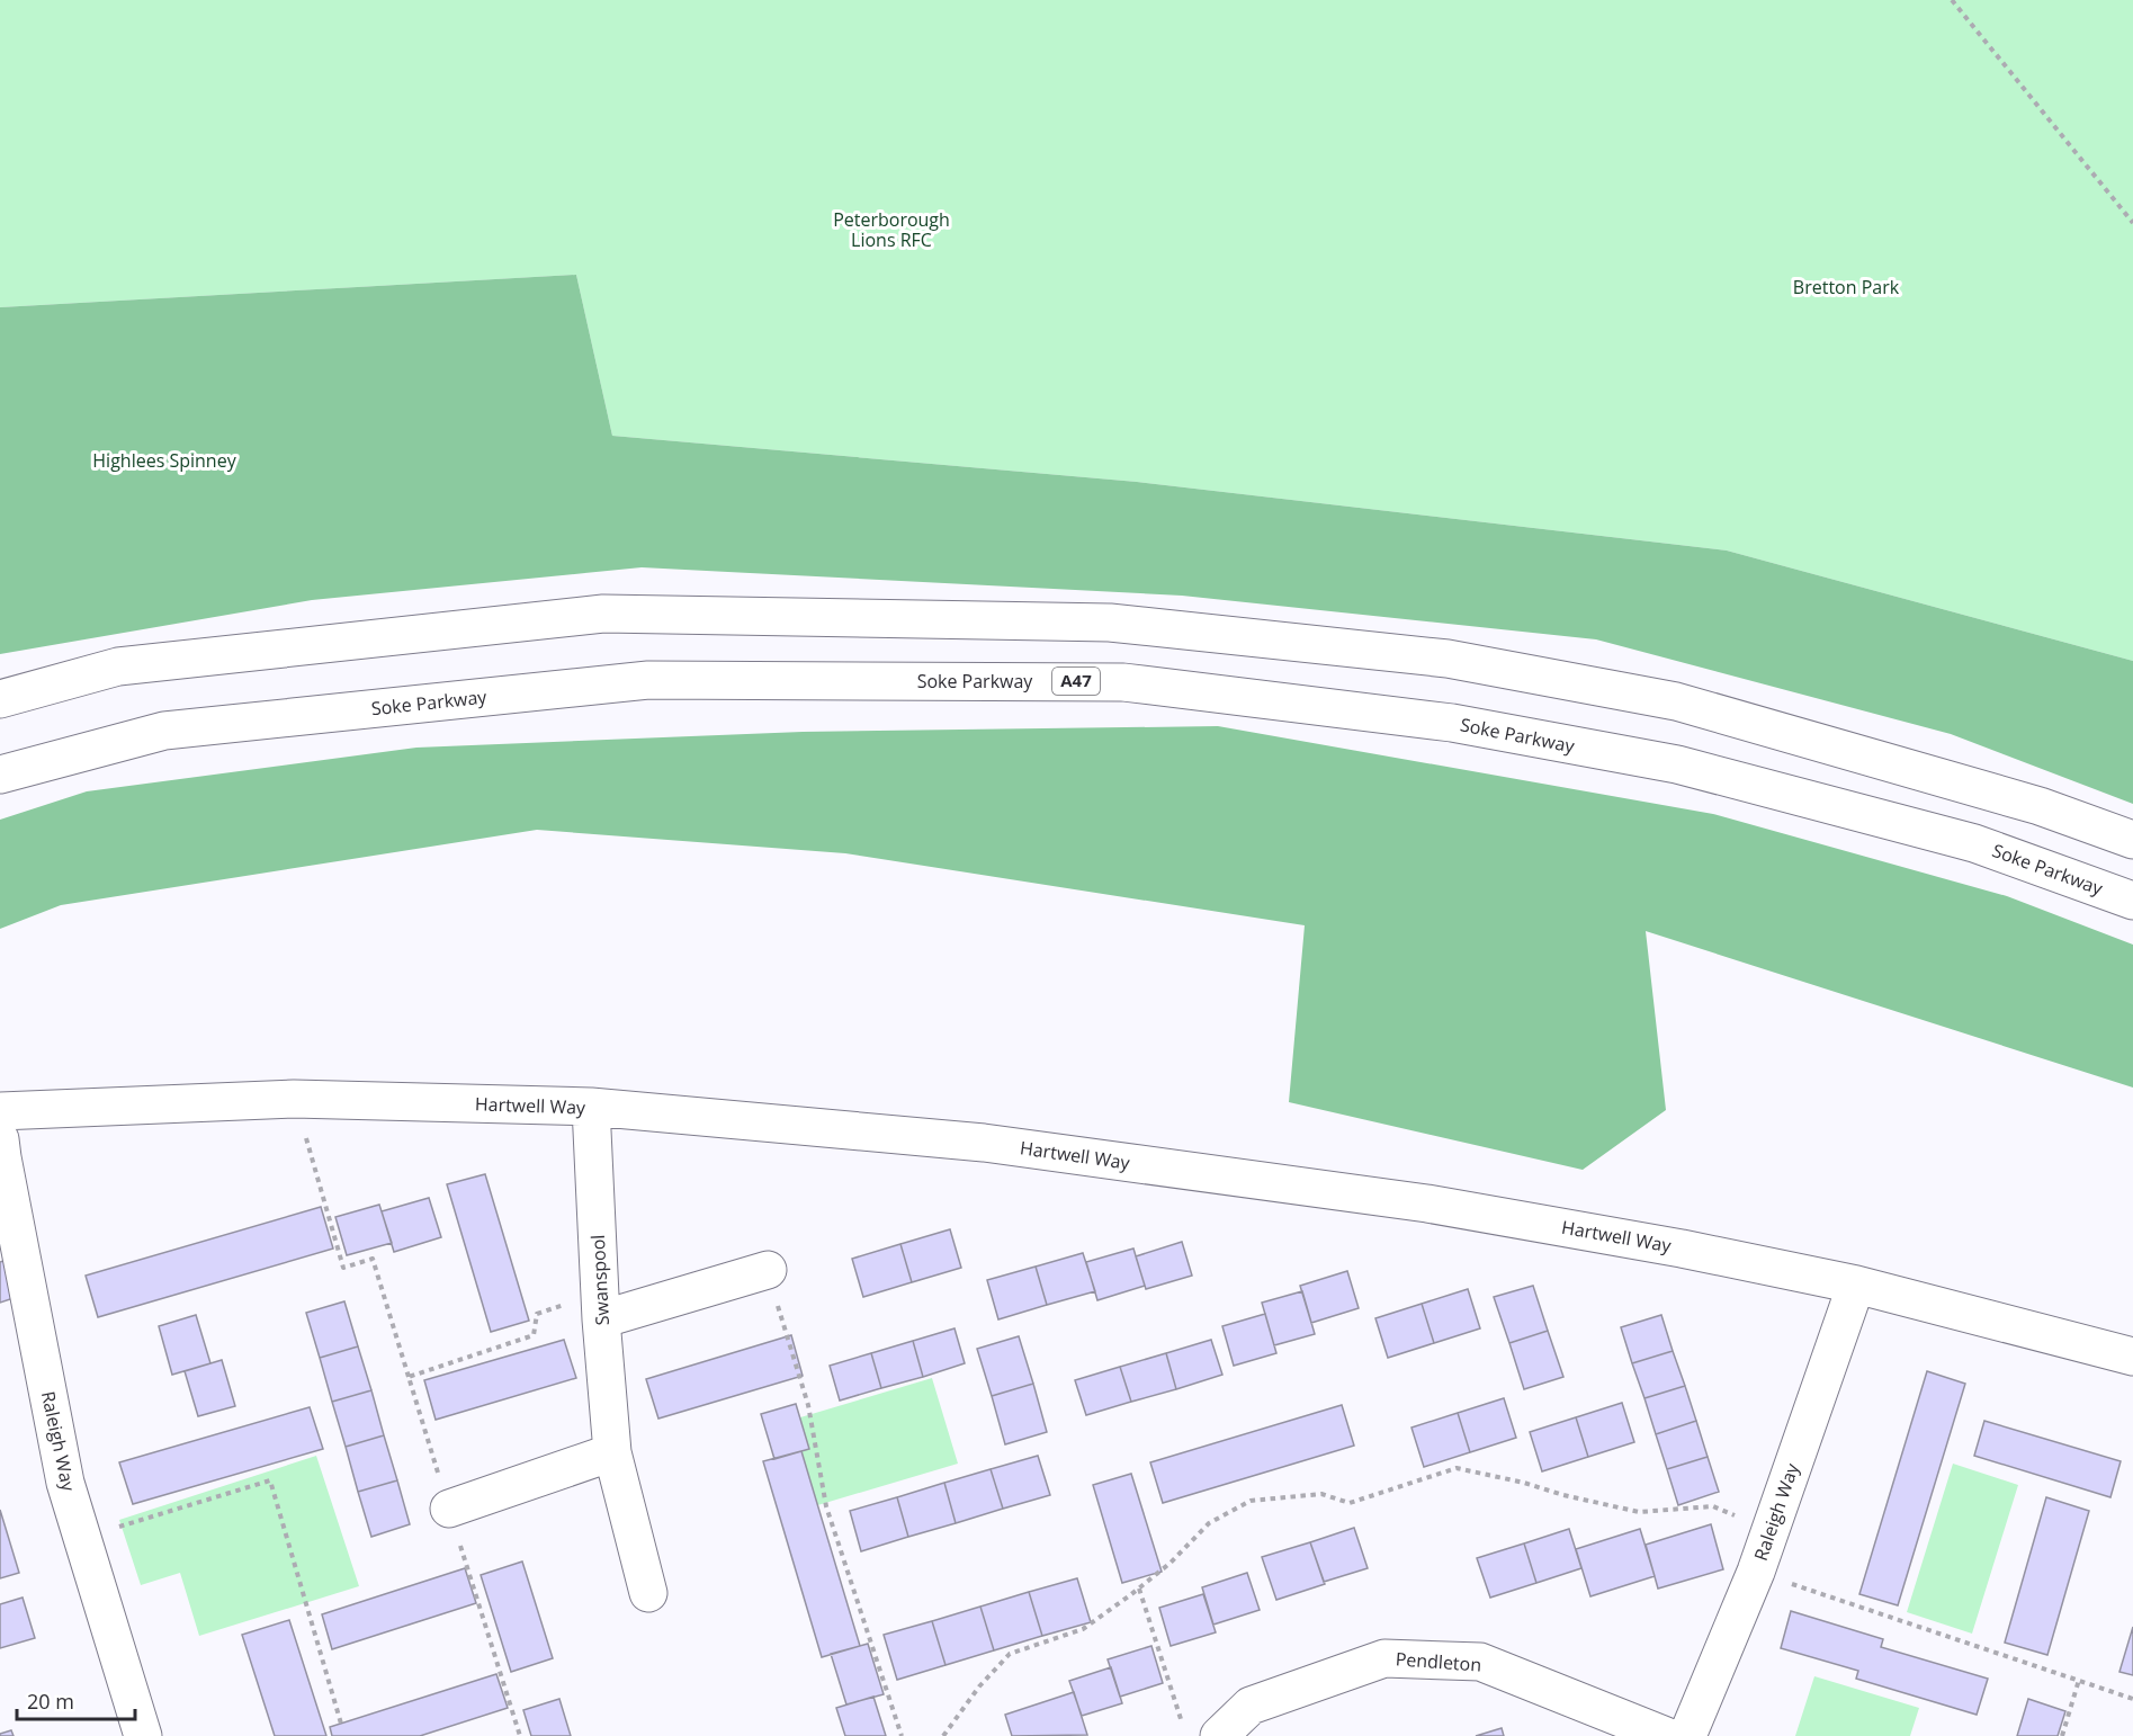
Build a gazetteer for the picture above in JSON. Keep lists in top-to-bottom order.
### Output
{
  "streets": {
    "main road": [
      "Soke Parkway",
      "A47",
      "Hartwell Way",
      "Swanspool",
      "Raleigh Way",
      "Pendleton"
    ]
  },
  "crossings": [
    ["Hartwell Way", "Swanspool"],
    ["Hartwell Way", "Raleigh Way"]
  ],
  "parks": ["Peterborough Lions RFC", "Bretton Park", "Highlees Spinney"],
  "scale_bar": "20 m"
}
